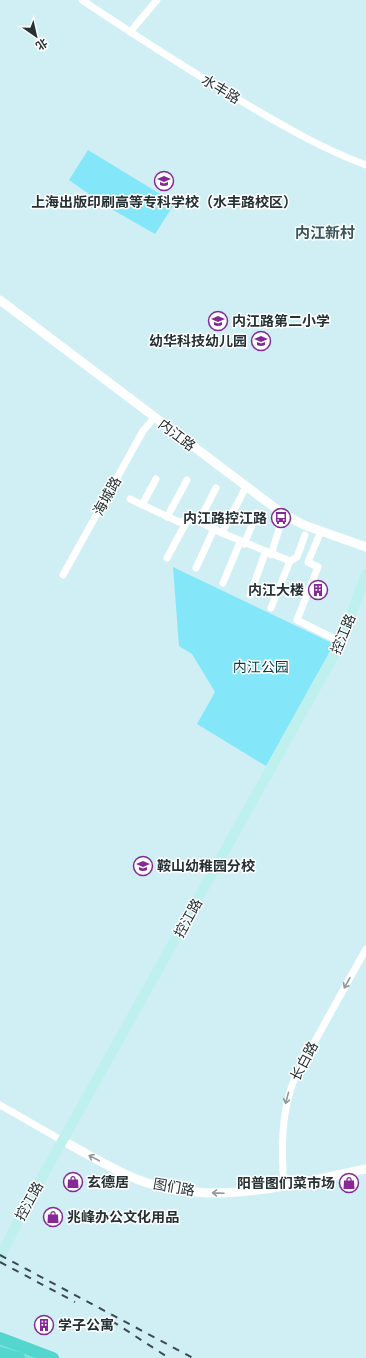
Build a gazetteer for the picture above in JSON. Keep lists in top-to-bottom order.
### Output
{
  "streets": {
    "main road": ["控江路"],
    "street": [
      "水丰路",
      "内江路",
      "海城路",
      "长白路",
      "图们路"
    ]
  },
  "crossings": [
    ["内江路", "海城路"],
    ["控江路", "图们路"],
    ["长白路", "图们路"]
  ],
  "one_way": ["长白路", "图们路"],
  "districts": ["内江新村"],
  "parks": ["内江公园"],
  "places": {
    "school or university": [
      "上海出版印刷高等专科学校（水丰路校区）",
      "内江路第二小学",
      "幼华科技幼儿园",
      "鞍山幼稚园分校"
    ],
    "bus stop": ["内江路控江路"],
    "building": ["内江大楼", "学子公寓"],
    "shop": ["玄德居", "阳普图们菜市场", "兆峰办公文化用品"]
  },
  "north": "bottom right"
}
